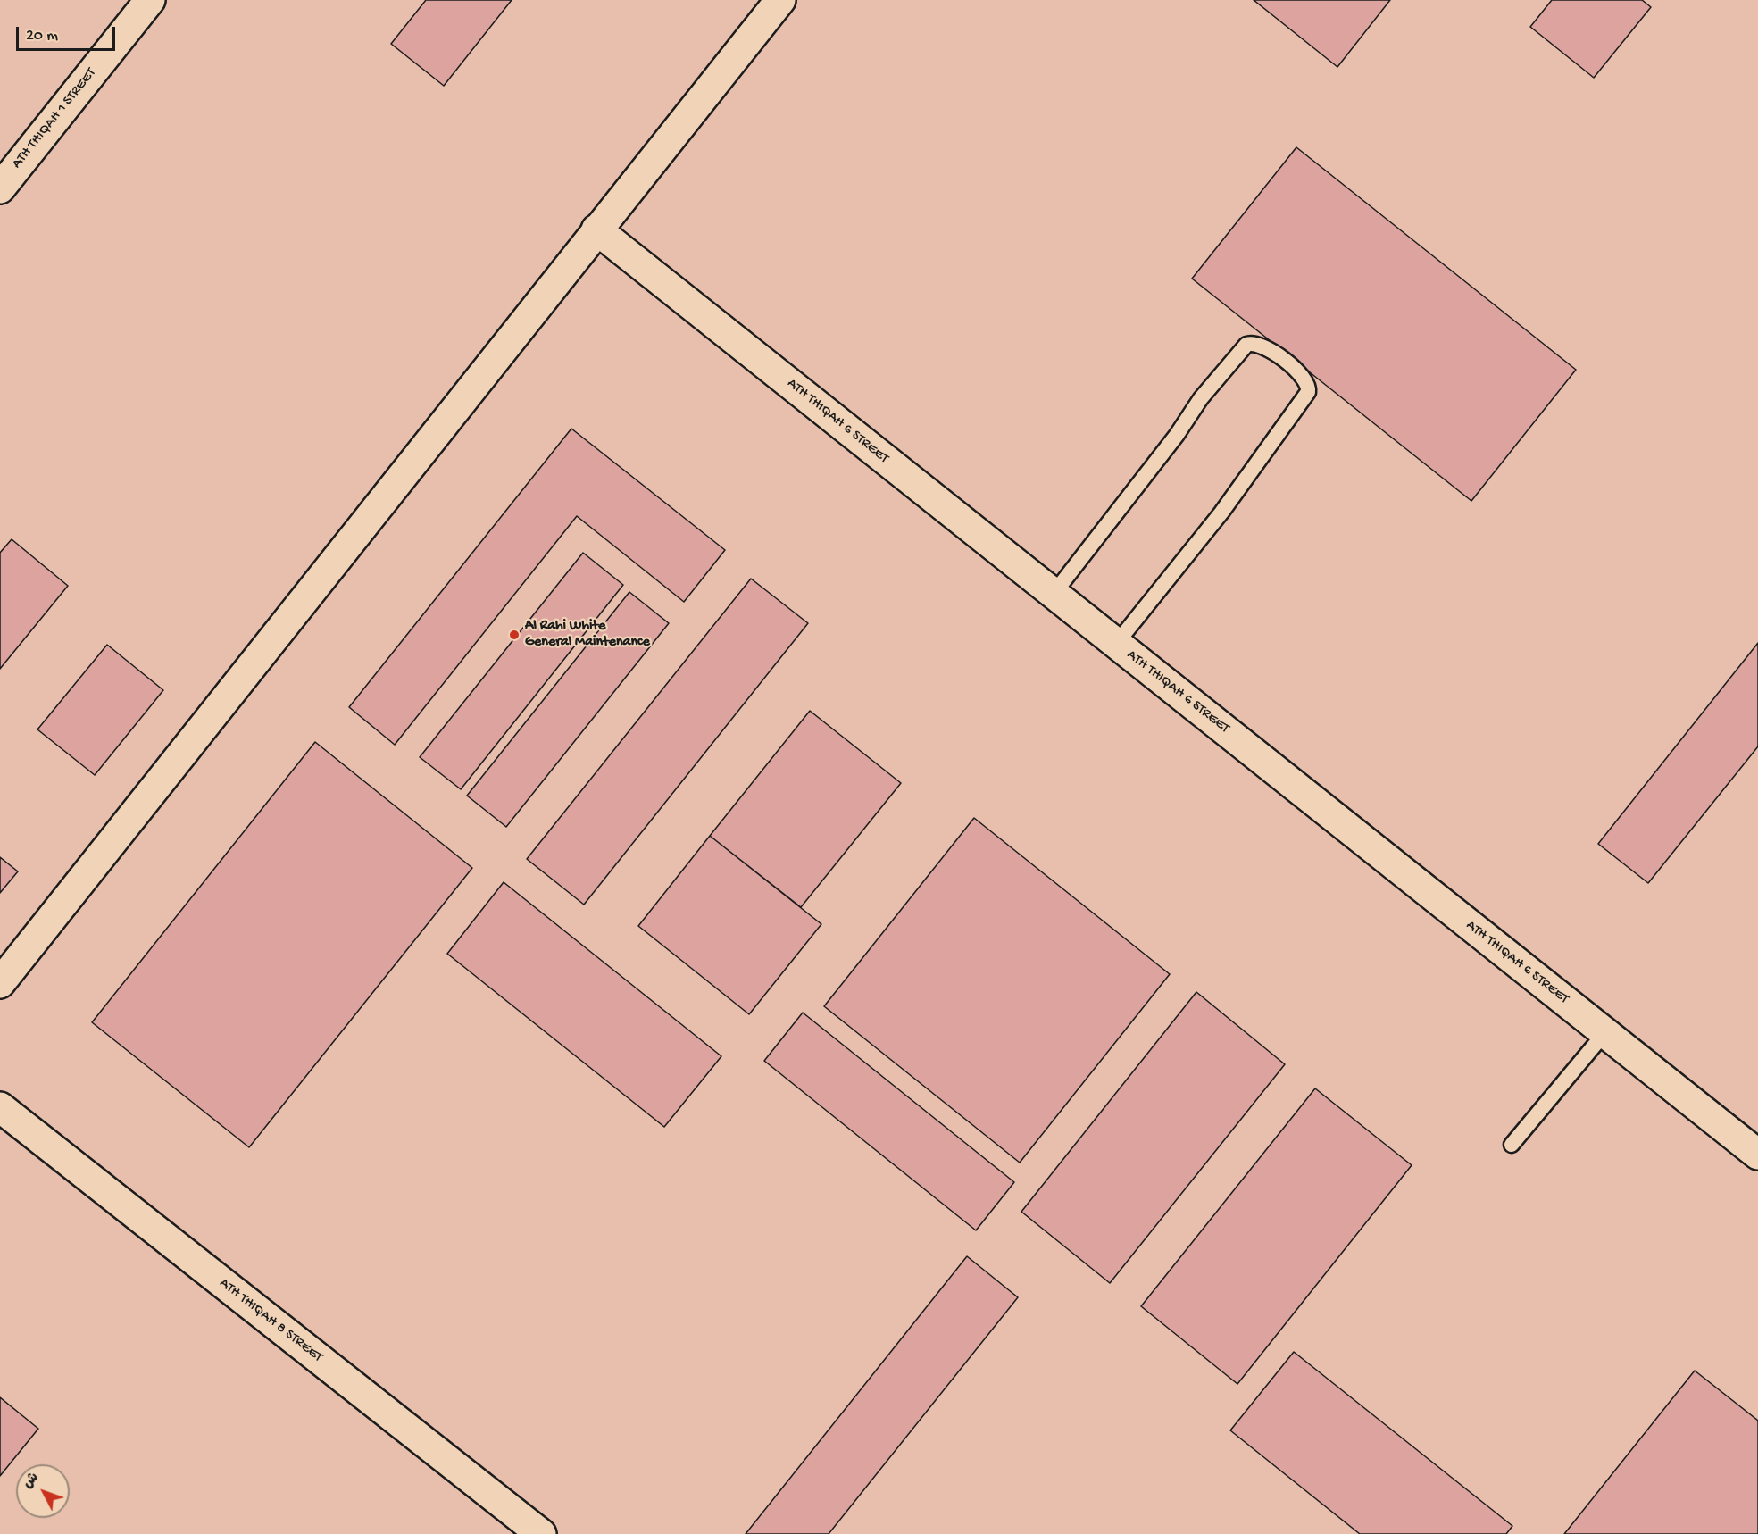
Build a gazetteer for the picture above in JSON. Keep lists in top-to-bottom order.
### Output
{
  "streets": {
    "street": ["ATH THIQAH 1 STREET", "ATH THIQAH 6 STREET", "ATH THIQAH 8 STREET"]
  },
  "places": ["Al Rahi White General Maintenance"],
  "scale_bar": "20 m",
  "north": "top left"
}
